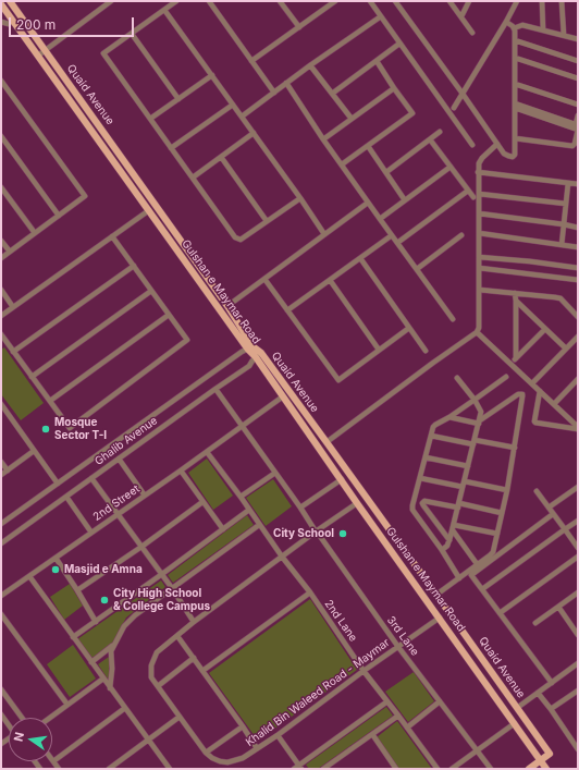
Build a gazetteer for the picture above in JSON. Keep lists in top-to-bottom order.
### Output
{
  "streets": {
    "main road": ["Quaid Avenue", "Gulshan e Maymar Road"],
    "street": [
      "Ghalib Avenue",
      "2nd Street",
      "2nd Lane",
      "3rd Lane",
      "Khalid Bin Waleed Road - Maymar"
    ]
  },
  "crossings": [
    ["Quaid Avenue", "Gulshan e Maymar Road"],
    ["Quaid Avenue", "Ghalib Avenue"],
    ["Gulshan e Maymar Road", "Ghalib Avenue"],
    ["Gulshan e Maymar Road", "2nd Street"],
    ["Gulshan e Maymar Road", "Khalid Bin Waleed Road - Maymar"],
    ["Ghalib Avenue", "3rd Lane"],
    ["2nd Street", "3rd Lane"],
    ["2nd Lane", "Khalid Bin Waleed Road - Maymar"],
    ["3rd Lane", "Khalid Bin Waleed Road - Maymar"]
  ],
  "places": [
    "Mosque Sector T-I",
    "City School",
    "Masjid e Amna",
    "City High School & College Campus"
  ],
  "scale_bar": "200 m",
  "north": "left"
}
